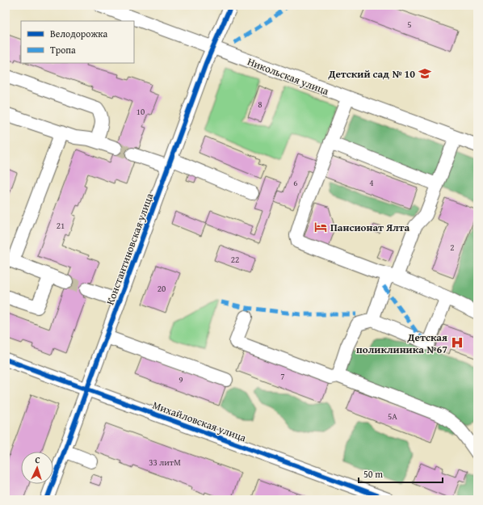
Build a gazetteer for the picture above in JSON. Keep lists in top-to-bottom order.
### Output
{
  "streets": {
    "street": ["Никольская улица", "Константиновская улица", "Михайловская улица"]
  },
  "crossings": [
    ["Никольская улица", "Константиновская улица"],
    ["Константиновская улица", "Михайловская улица"]
  ],
  "places": {
    "school or university": ["Детский сад № 10"],
    "hotel": ["Пансионат Ялта"],
    "hospital": ["Детская поликлиника №67"]
  },
  "house_numbers": [
    "5",
    "8",
    "10",
    "6",
    "4",
    "21",
    "2",
    "22",
    "20",
    "7",
    "9",
    "5А",
    "33 литМ"
  ],
  "legend": ["Велодорожка", "Тропа"],
  "scale_bar": "50 m",
  "north": "top"
}
